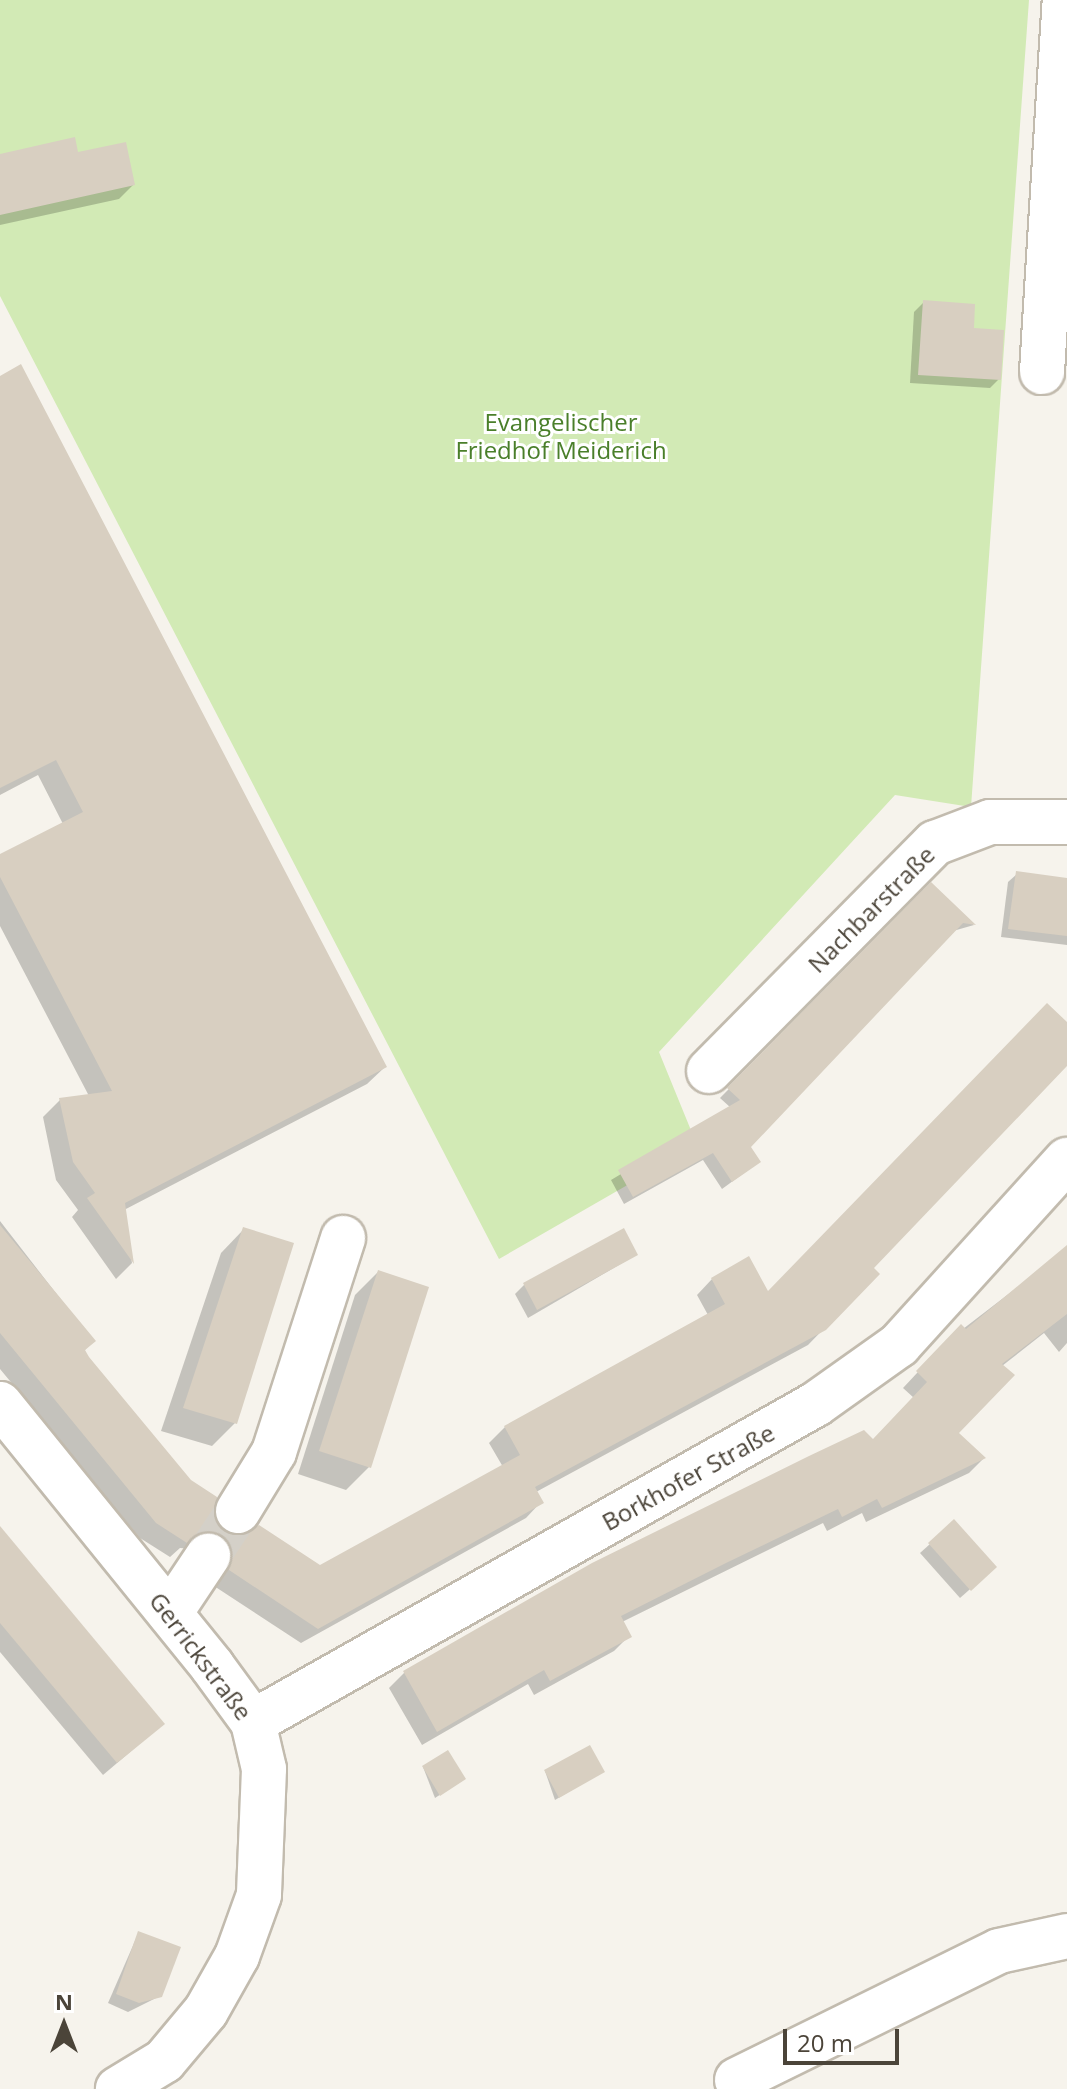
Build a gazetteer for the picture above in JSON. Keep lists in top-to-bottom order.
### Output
{
  "streets": {
    "street": ["Nachbarstraße", "Borkhofer Straße", "Gerrickstraße"]
  },
  "crossings": [
    ["Borkhofer Straße", "Gerrickstraße"]
  ],
  "parks": ["Evangelischer Friedhof Meiderich"],
  "scale_bar": "20 m",
  "north": "top"
}
